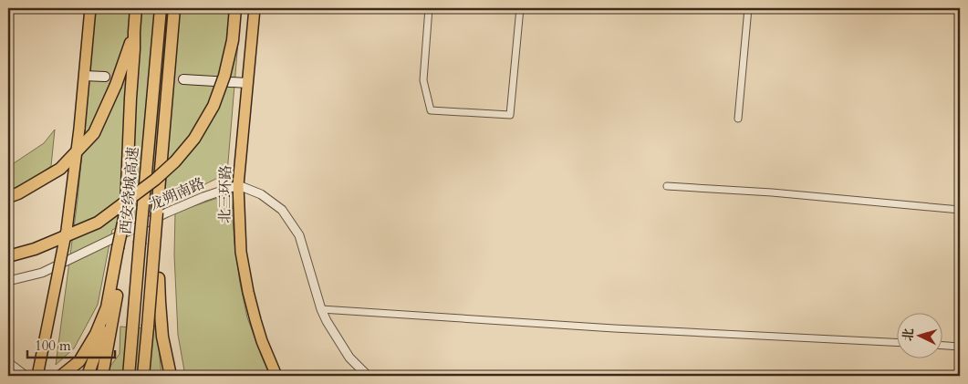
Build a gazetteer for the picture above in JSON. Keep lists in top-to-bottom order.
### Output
{
  "streets": {
    "highway": ["西安绕城高速", "北三环路"],
    "street": ["龙朔南路"]
  },
  "crossings": [
    ["龙朔南路", "北三环路"]
  ],
  "scale_bar": "100 m",
  "north": "left"
}
